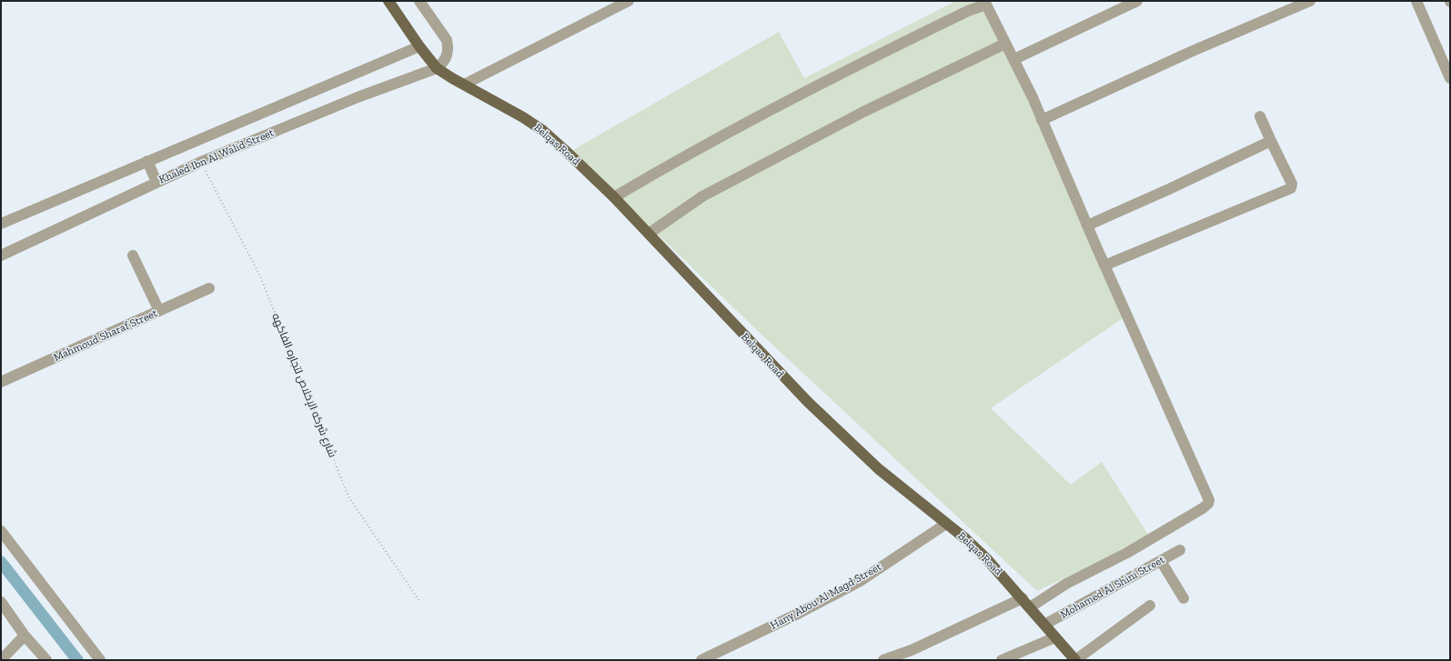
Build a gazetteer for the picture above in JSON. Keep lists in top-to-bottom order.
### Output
{
  "streets": {
    "main road": ["Belqas Road"],
    "street": [
      "Khaled Ibn Al Walid Street",
      "Mahmoud Sharaf Street",
      "Mohamed Al Shini Street",
      "Hany Abou Al Magd Street"
    ],
    "path": ["شارع شركه الإخلاص لتجاره الفاكهه"]
  },
  "crossings": [
    ["Belqas Road", "Khaled Ibn Al Walid Street"],
    ["Belqas Road", "Mohamed Al Shini Street"],
    ["Belqas Road", "Hany Abou Al Magd Street"],
    ["Khaled Ibn Al Walid Street", "شارع شركه الإخلاص لتجاره الفاكهه"]
  ]
}
